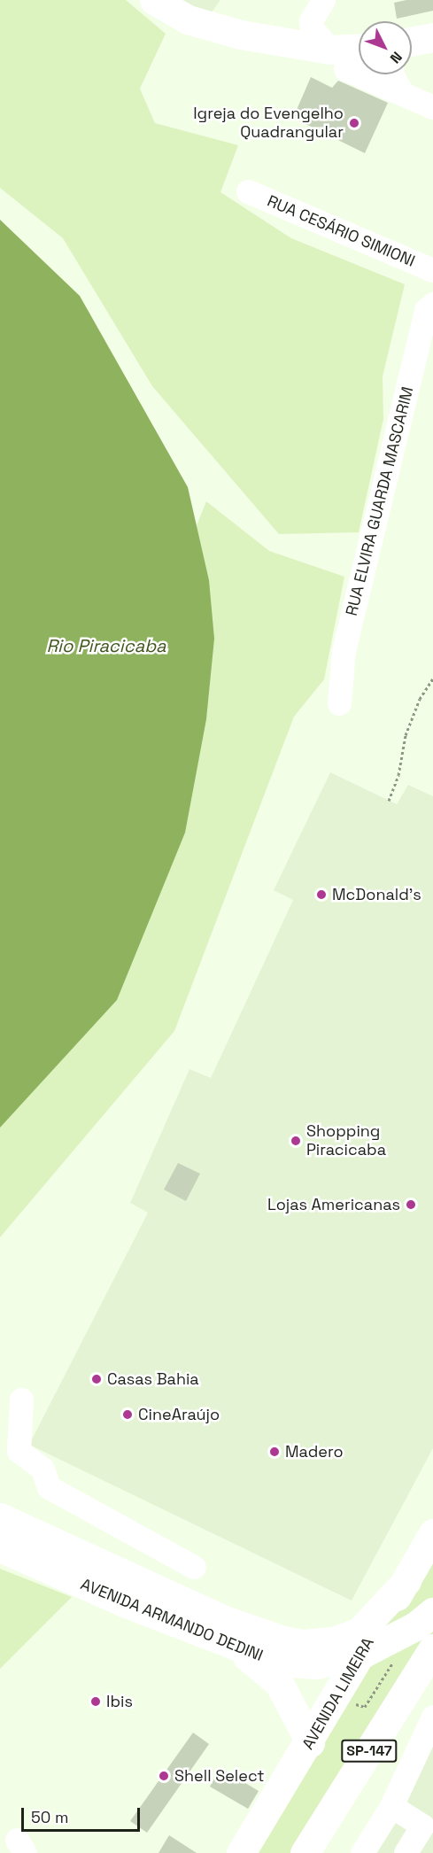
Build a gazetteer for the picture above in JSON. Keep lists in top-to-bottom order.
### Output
{
  "streets": {
    "main road": ["AVENIDA ARMANDO DEDINI", "AVENIDA LIMEIRA", "SP-147"],
    "street": ["RUA CESÁRIO SIMIONI", "RUA ELVIRA GUARDA MASCARIM"]
  },
  "crossings": [
    ["AVENIDA ARMANDO DEDINI", "AVENIDA LIMEIRA"]
  ],
  "water": ["Rio Piracicaba"],
  "places": [
    "Igreja do Evengelho Quadrangular",
    "McDonald's",
    "Shopping Piracicaba",
    "Lojas Americanas",
    "Casas Bahia",
    "CineAraújo",
    "Madero",
    "Ibis",
    "Shell Select"
  ],
  "scale_bar": "50 m",
  "north": "bottom right"
}
